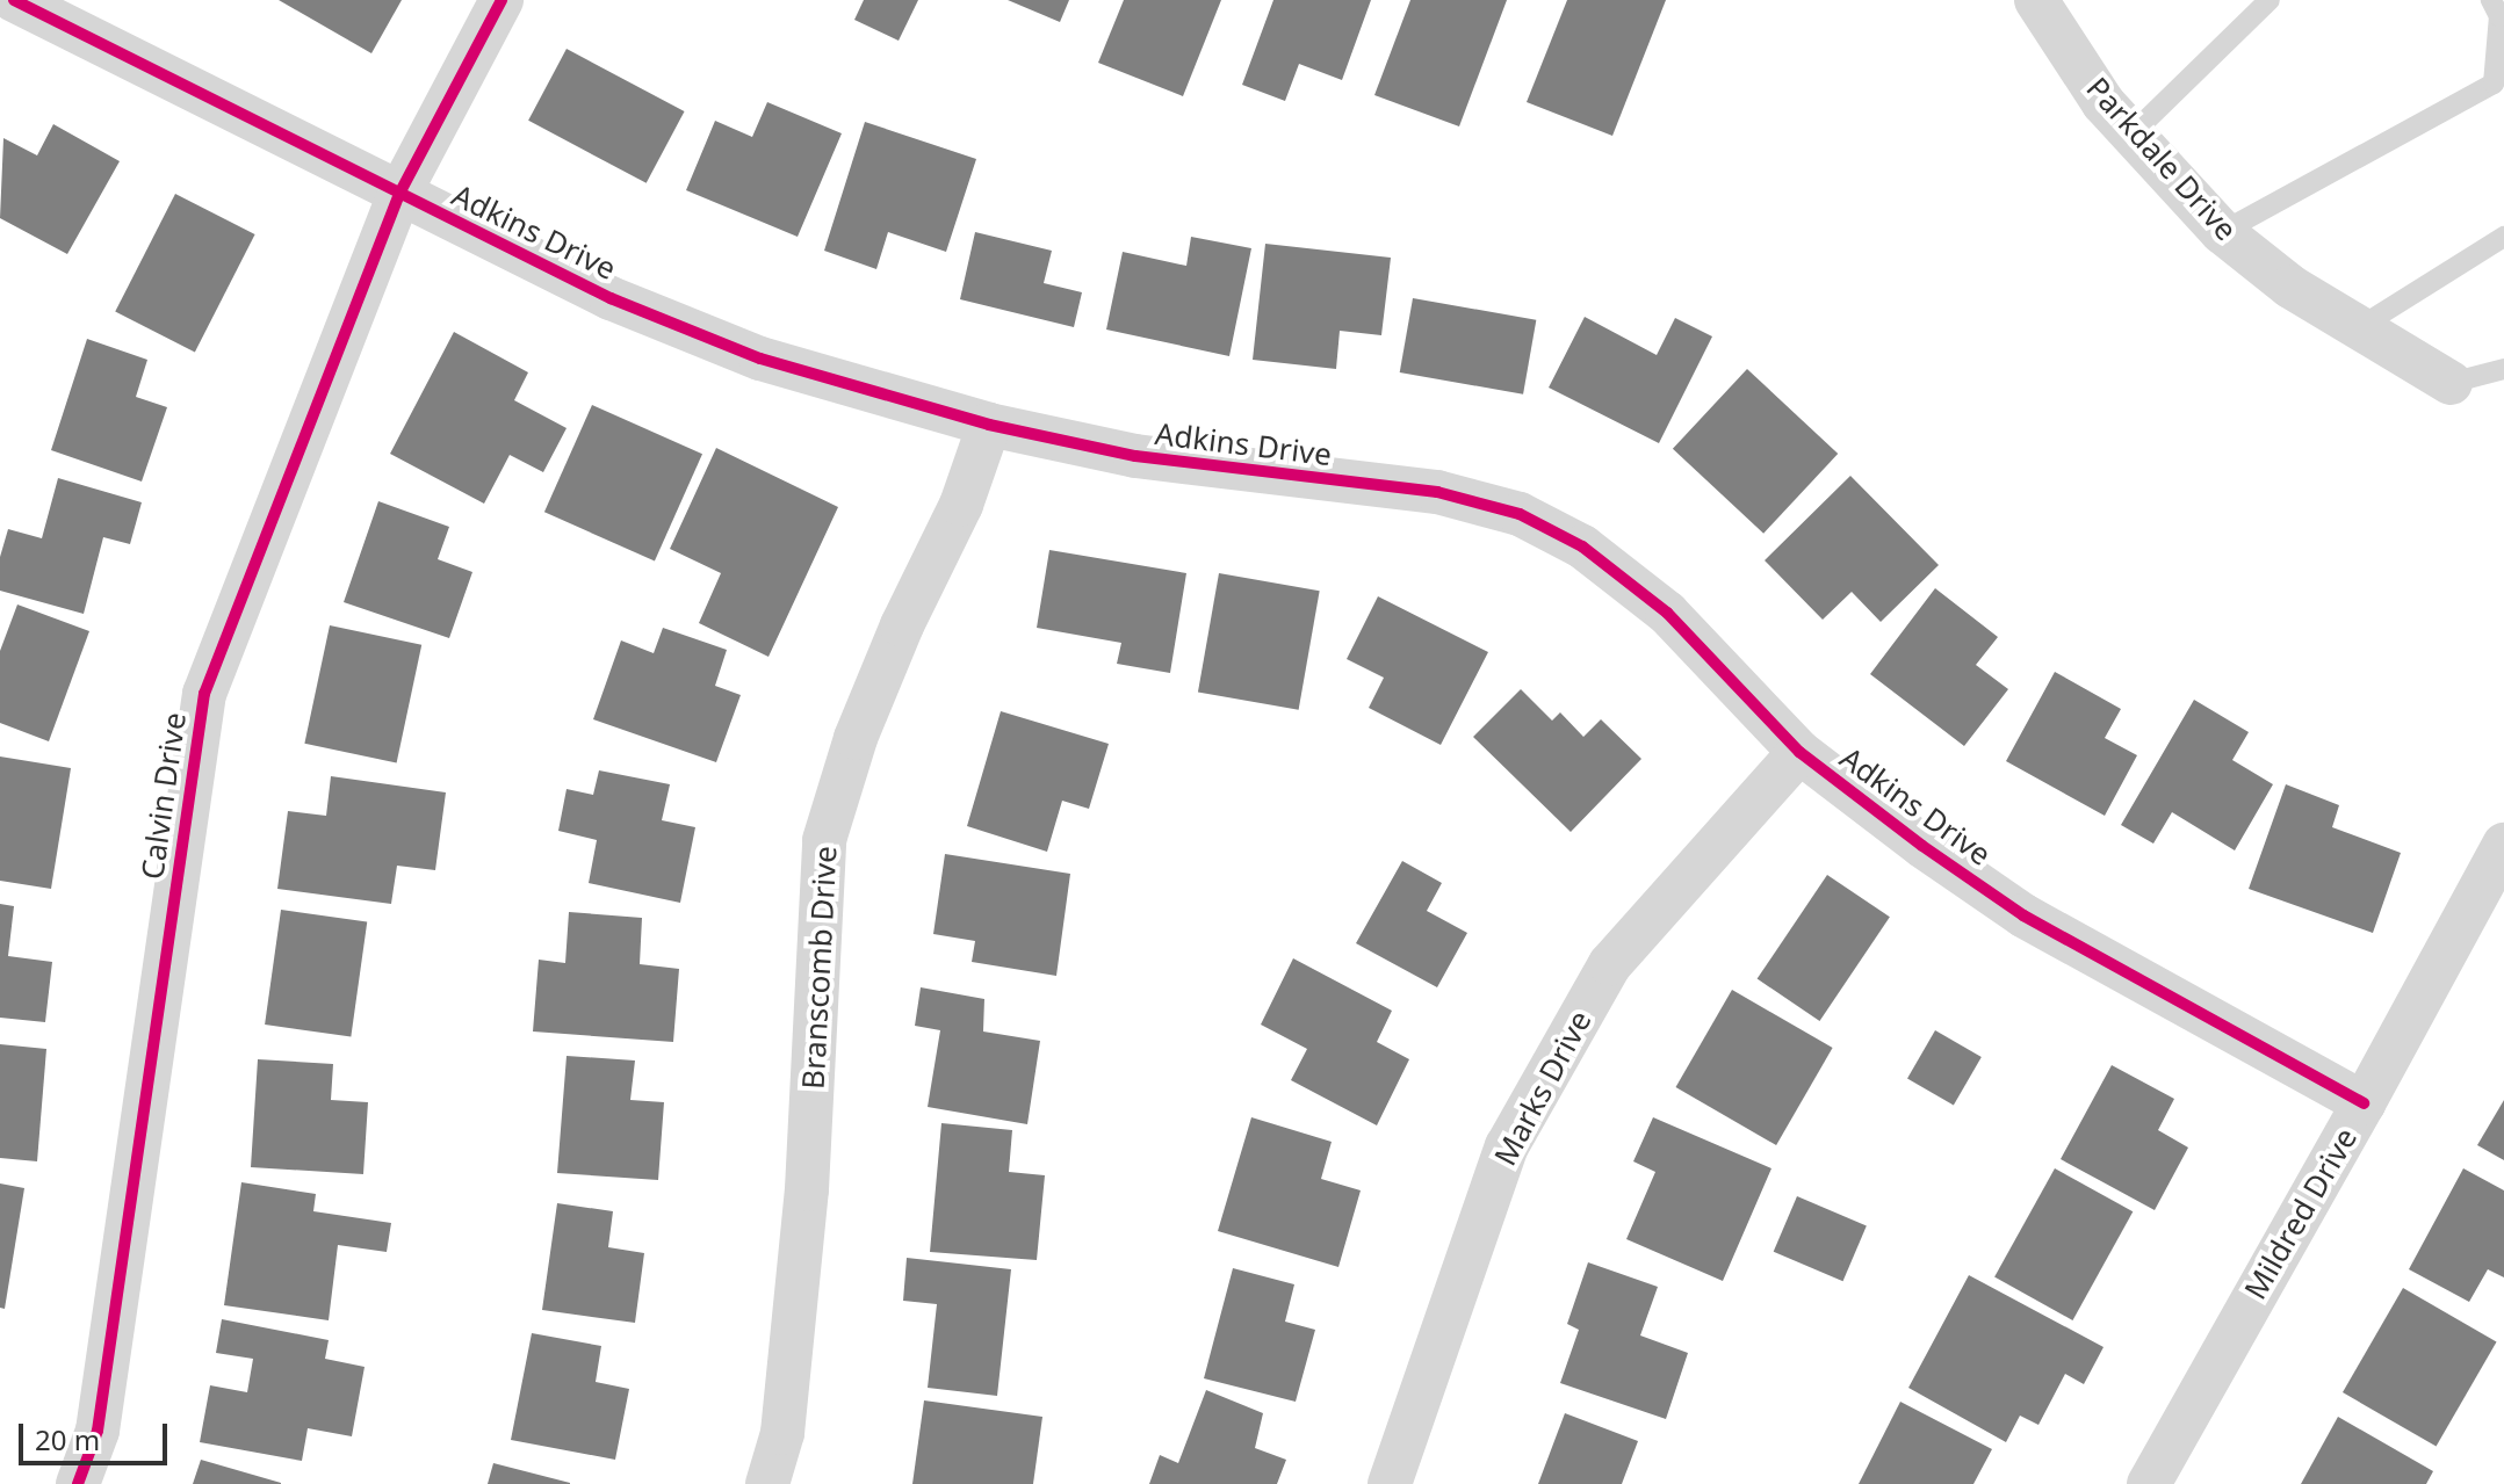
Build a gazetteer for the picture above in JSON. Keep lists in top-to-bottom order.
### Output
{
  "streets": {
    "street": [
      "Parkdale Drive",
      "Adkins Drive",
      "Calvin Drive",
      "Branscomb Drive",
      "Marks Drive",
      "Mildred Drive"
    ]
  },
  "crossings": [
    ["Adkins Drive", "Calvin Drive"],
    ["Adkins Drive", "Branscomb Drive"],
    ["Adkins Drive", "Marks Drive"],
    ["Adkins Drive", "Mildred Drive"]
  ],
  "scale_bar": "20 m"
}
